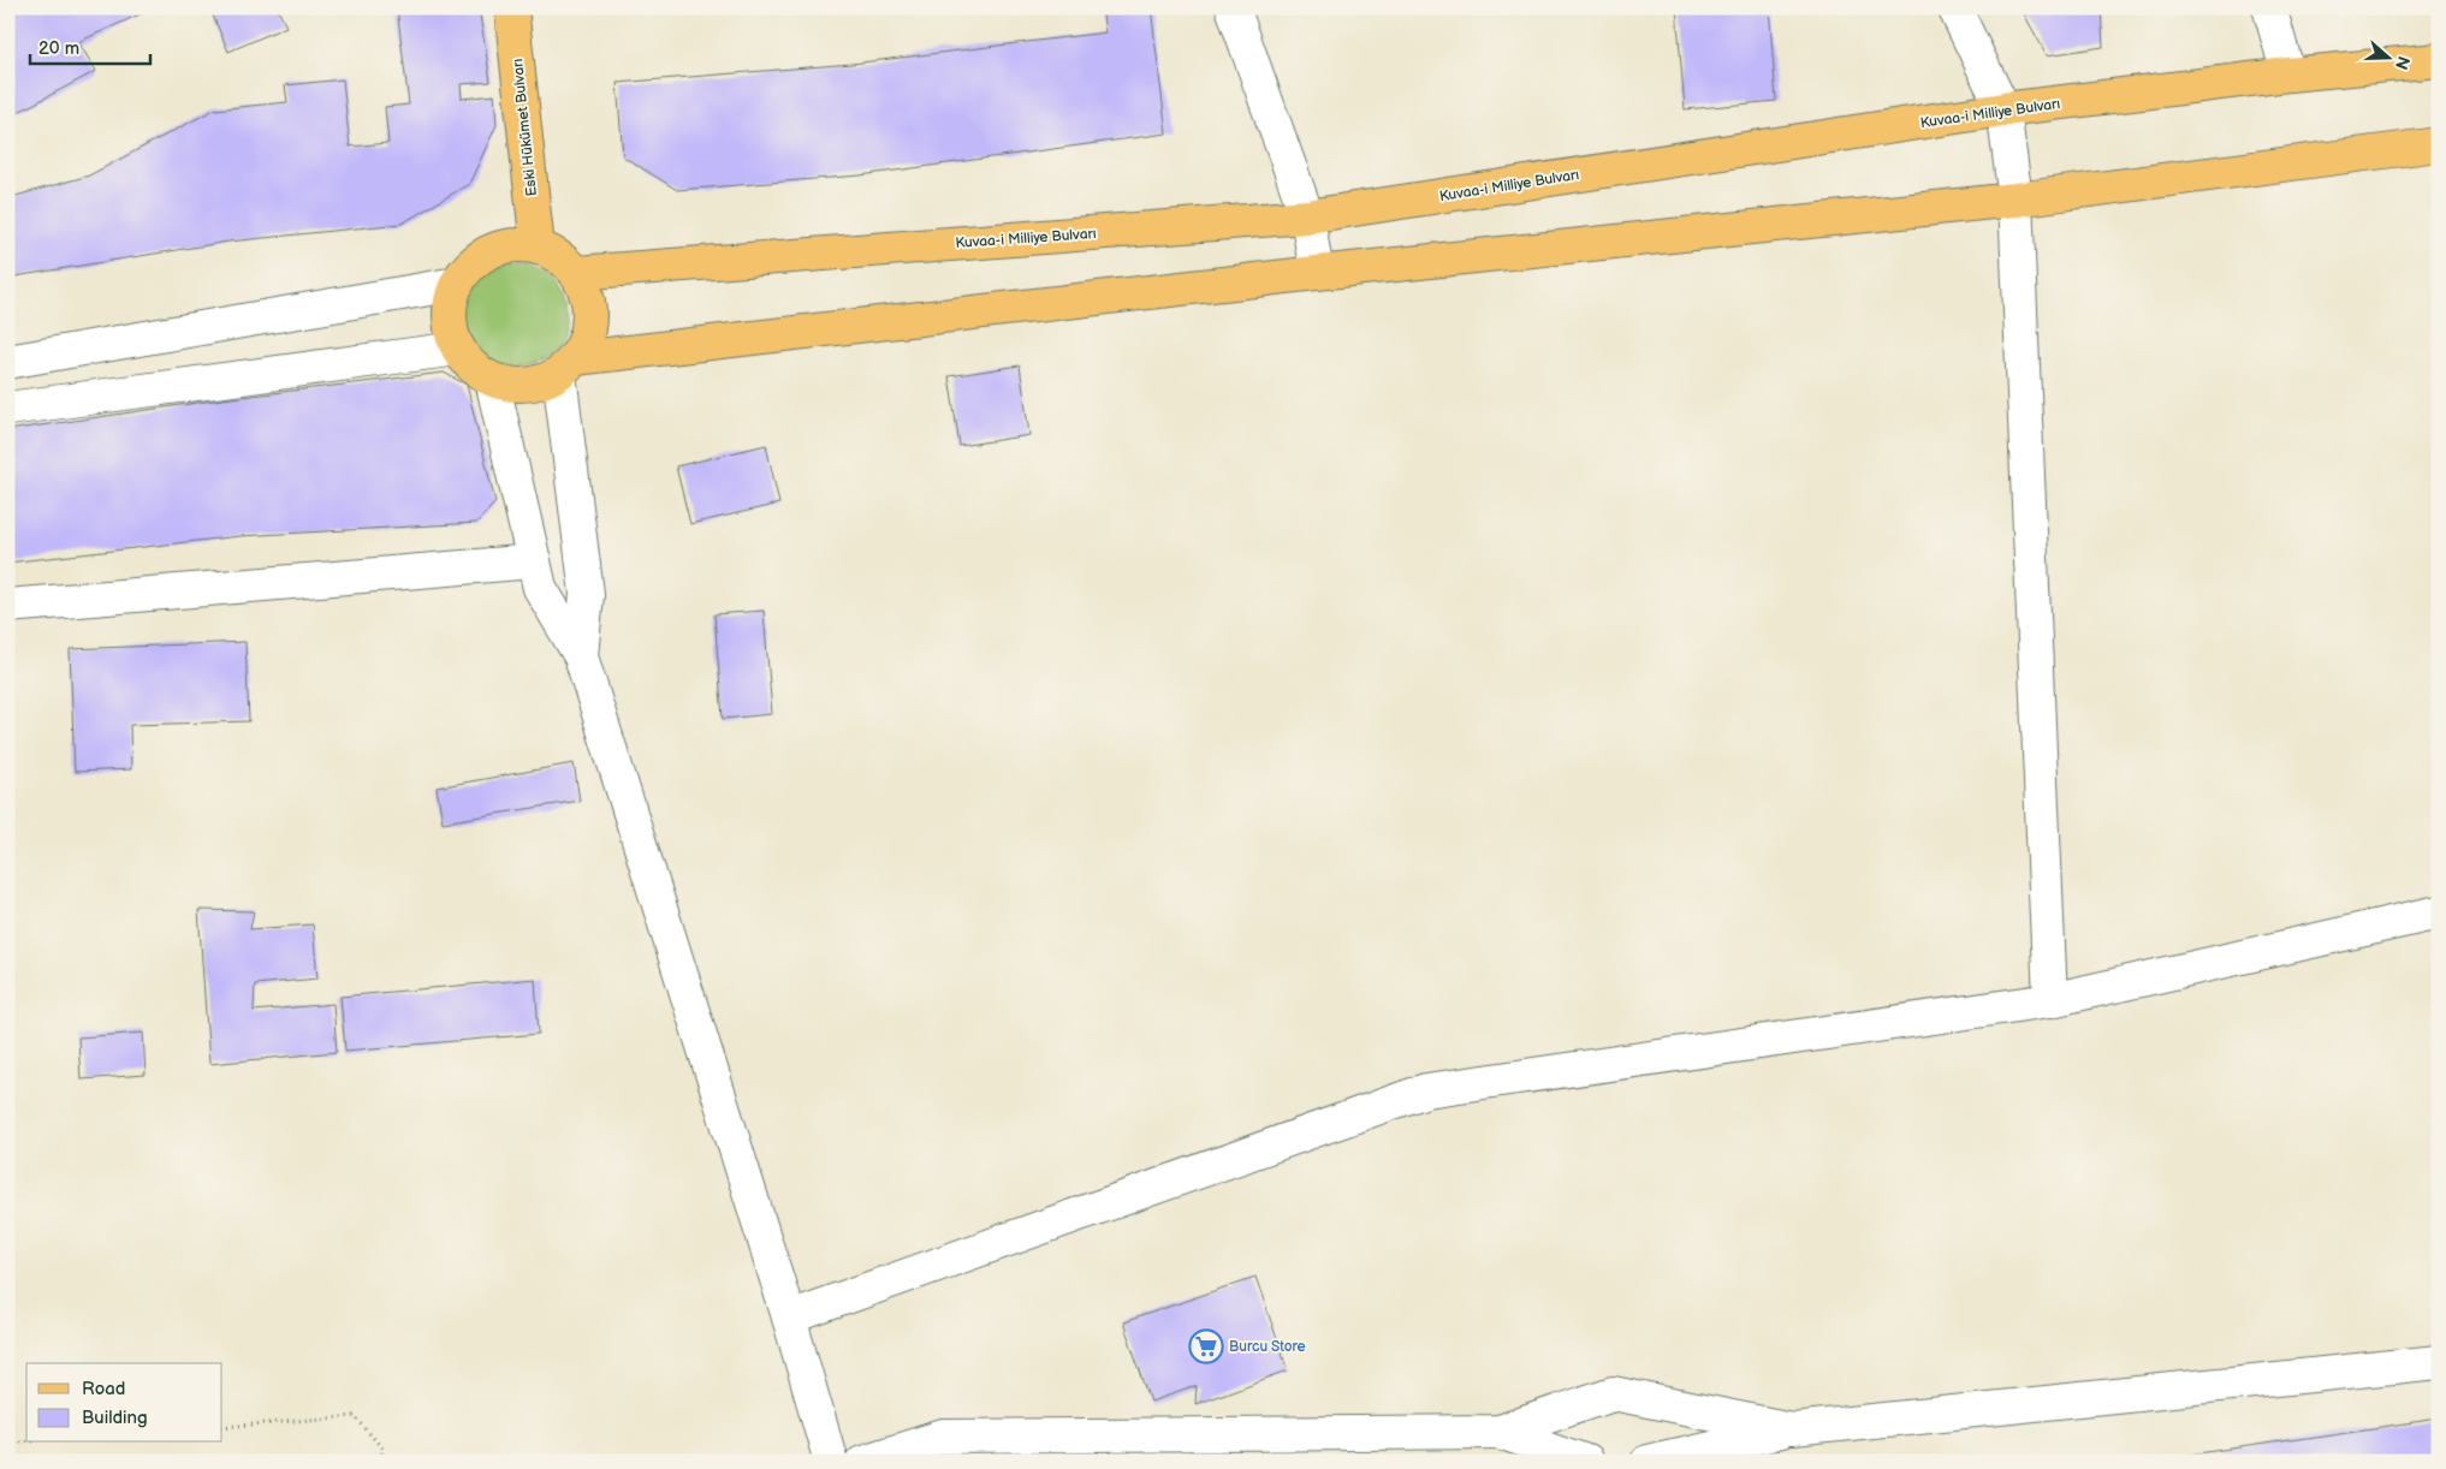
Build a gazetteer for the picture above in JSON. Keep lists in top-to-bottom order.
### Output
{
  "streets": {
    "main road": ["Kuvaa-i Milliye Bulvarı", "Eski Hükümet Bulvarı"]
  },
  "crossings": [
    ["Kuvaa-i Milliye Bulvarı", "Eski Hükümet Bulvarı"]
  ],
  "places": {
    "supermarket": ["Burcu Store"]
  },
  "legend": ["Road", "Building"],
  "scale_bar": "20 m",
  "north": "right"
}
